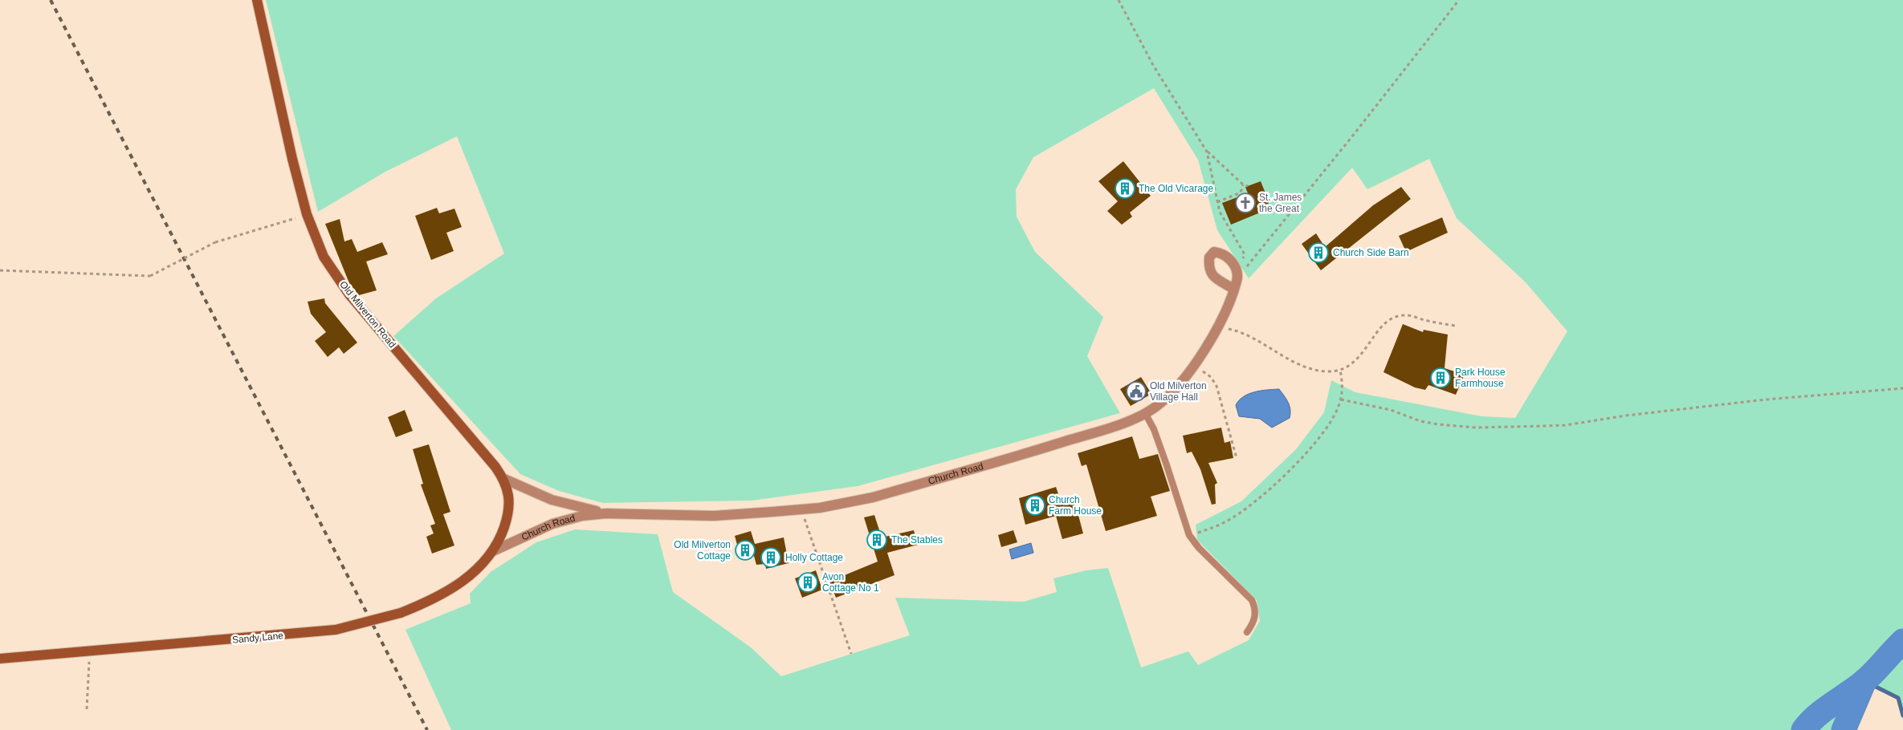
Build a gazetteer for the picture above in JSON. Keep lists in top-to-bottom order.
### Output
{
  "streets": {
    "street": ["Old Milverton Road", "Church Road", "Sandy Lane"]
  },
  "crossings": [
    ["Old Milverton Road", "Church Road"],
    ["Old Milverton Road", "Sandy Lane"],
    ["Church Road", "Sandy Lane"]
  ],
  "places": {
    "building": [
      "The Old Vicarage",
      "Church Side Barn",
      "Park House Farmhouse",
      "Church Farm House",
      "The Stables",
      "Old Milverton Cottage",
      "Holly Cottage",
      "Avon Cottage No 1"
    ],
    "church": ["St. James the Great"],
    "public building": ["Old Milverton Village Hall"]
  }
}
